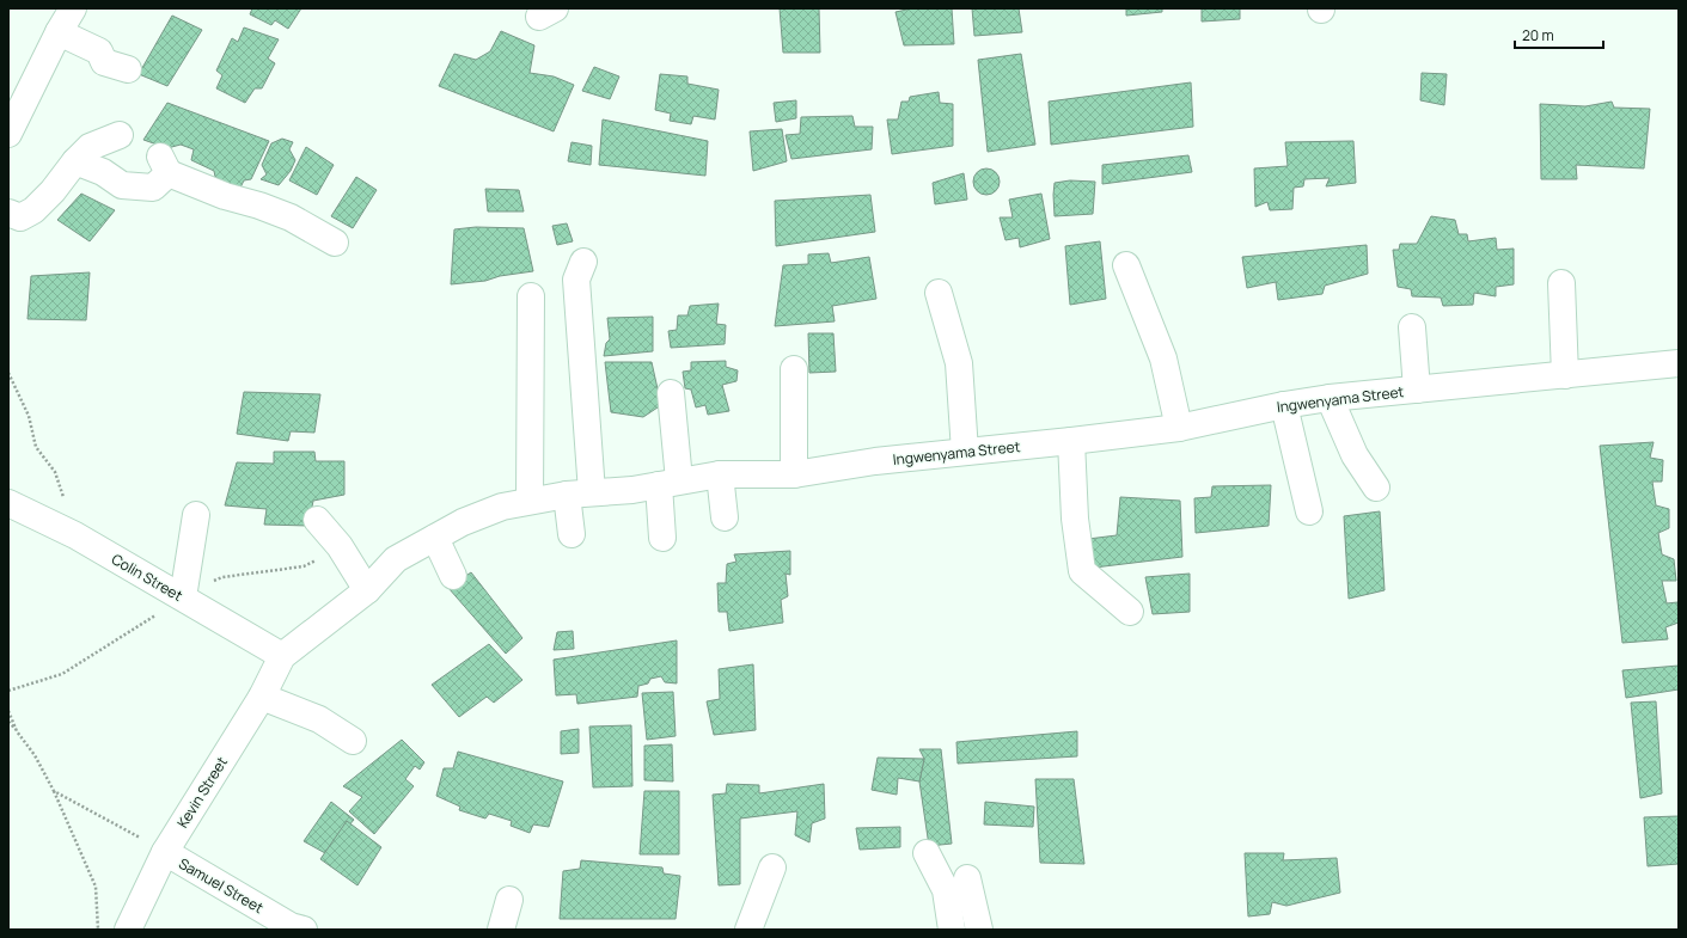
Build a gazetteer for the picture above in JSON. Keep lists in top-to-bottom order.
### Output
{
  "streets": {
    "street": [
      "Ingwenyama Street",
      "Colin Street",
      "Kevin Street",
      "Samuel Street"
    ]
  },
  "crossings": [
    ["Ingwenyama Street", "Colin Street"],
    ["Ingwenyama Street", "Kevin Street"],
    ["Colin Street", "Kevin Street"],
    ["Kevin Street", "Samuel Street"]
  ],
  "scale_bar": "20 m"
}
